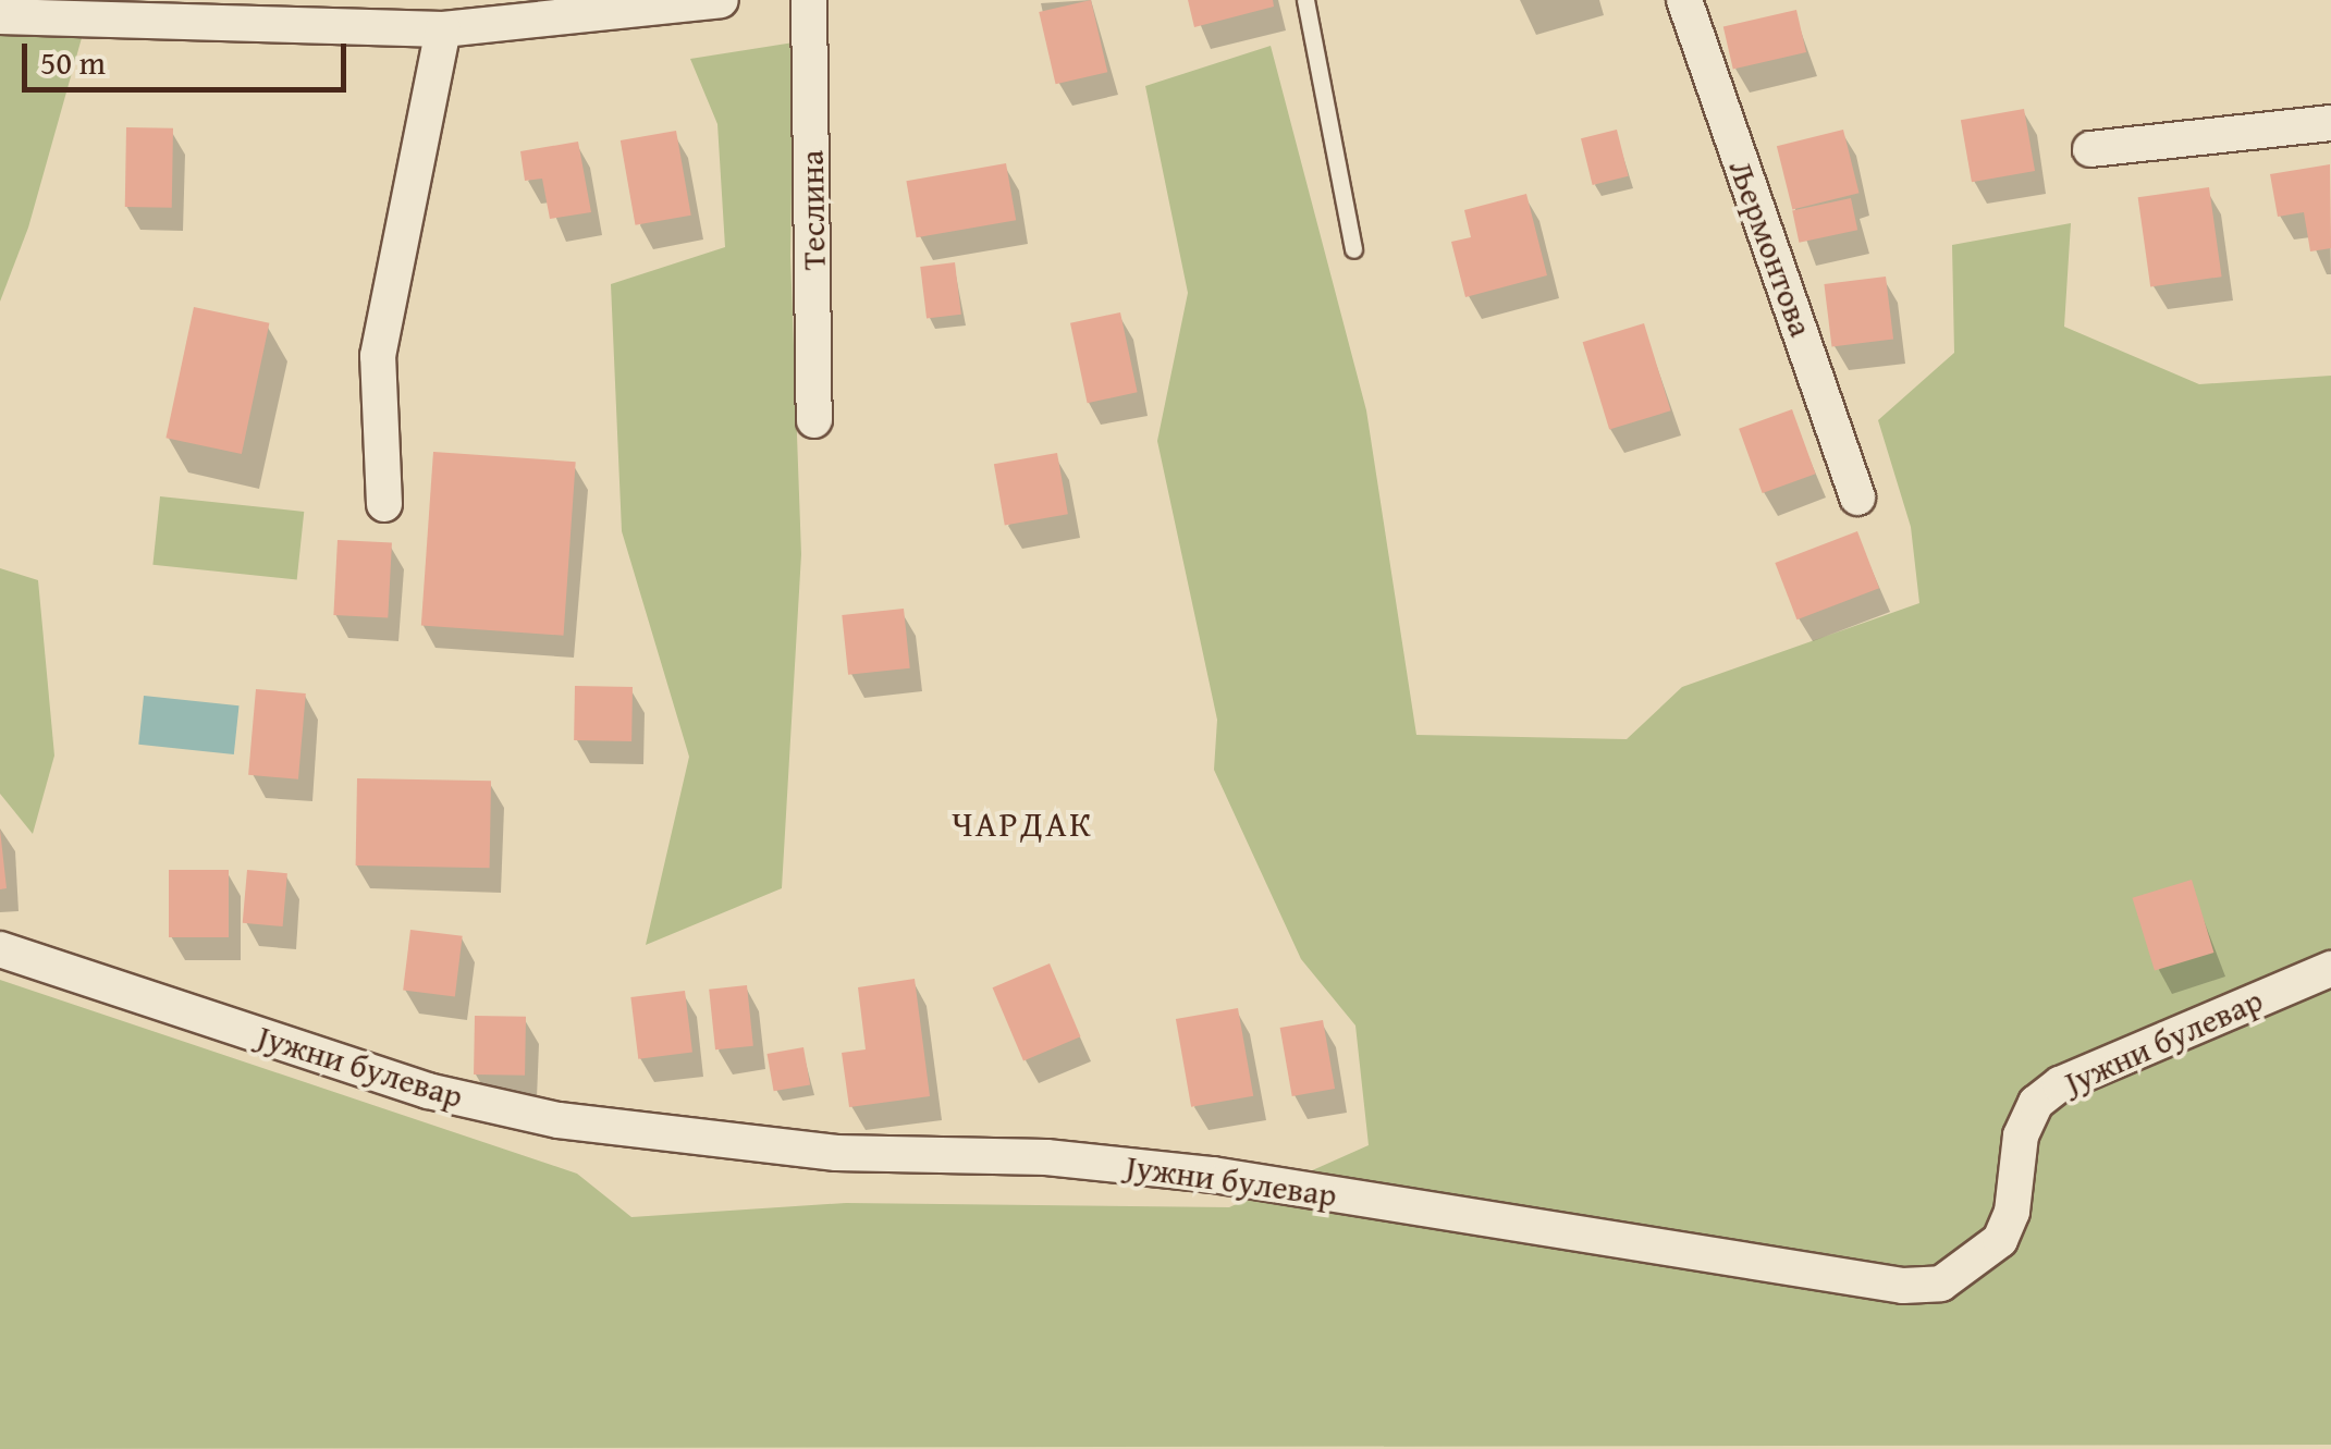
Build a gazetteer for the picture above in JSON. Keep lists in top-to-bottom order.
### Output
{
  "streets": {
    "street": ["Теслина", "Љермонтова", "Јужни булевар"]
  },
  "districts": ["ЧАРДАК"],
  "scale_bar": "50 m"
}
